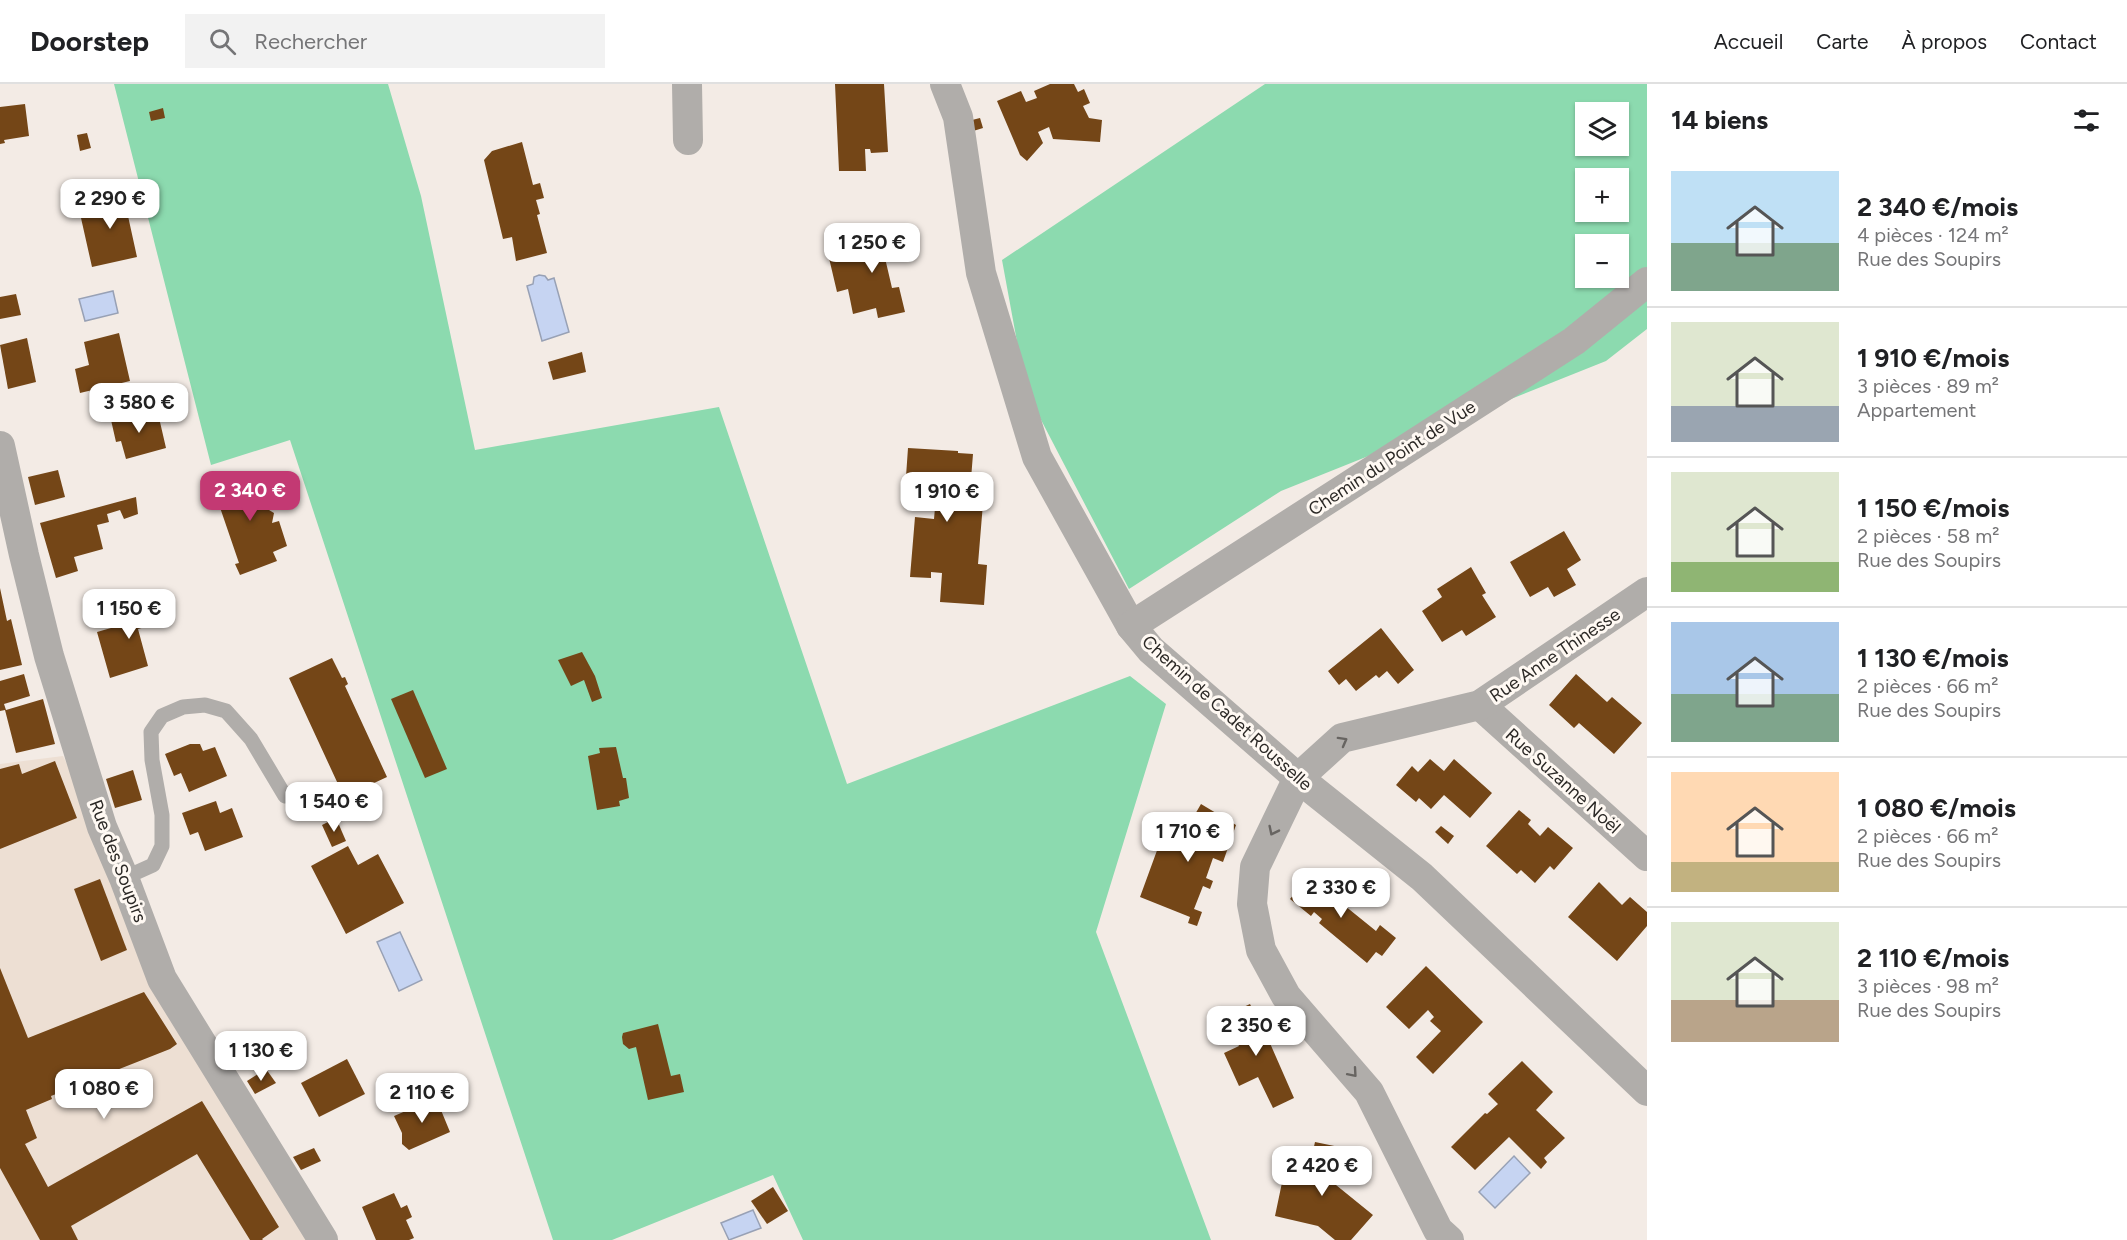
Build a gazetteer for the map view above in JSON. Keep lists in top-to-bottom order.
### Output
{
  "streets": {
    "street": [
      "Chemin du Point de Vue",
      "Rue Anne Thinesse",
      "Chemin de Cadet Rousselle",
      "Rue Suzanne Noël",
      "Rue des Soupirs"
    ]
  },
  "crossings": [
    ["Chemin du Point de Vue", "Chemin de Cadet Rousselle"],
    ["Rue Anne Thinesse", "Chemin de Cadet Rousselle"],
    ["Rue Anne Thinesse", "Rue Suzanne Noël"]
  ],
  "one_way": ["Rue Anne Thinesse"],
  "page": {
    "header": "Doorstep",
    "search": "Rechercher",
    "nav": [
      "Accueil",
      "Carte",
      "À propos",
      "Contact"
    ],
    "heading": "14 biens",
    "map_buttons": ["+", "−"],
    "list": [
      {
        "name": "2 340 €/mois",
        "note": "4 pièces · 124 m² · Rue des Soupirs"
      },
      {
        "name": "1 910 €/mois",
        "note": "3 pièces · 89 m² · Appartement"
      },
      {
        "name": "1 150 €/mois",
        "note": "2 pièces · 58 m² · Rue des Soupirs"
      },
      {
        "name": "1 130 €/mois",
        "note": "2 pièces · 66 m² · Rue des Soupirs"
      },
      {
        "name": "1 080 €/mois",
        "note": "2 pièces · 66 m² · Rue des Soupirs"
      },
      {
        "name": "2 110 €/mois",
        "note": "3 pièces · 98 m² · Rue des Soupirs"
      }
    ],
    "price": [
      "2 290 €",
      "1 250 €",
      "3 580 €",
      "2 340 €",
      "1 910 €",
      "1 150 €",
      "1 540 €",
      "1 710 €",
      "2 330 €",
      "2 350 €",
      "1 130 €",
      "1 080 €",
      "2 110 €",
      "2 420 €"
    ]
  }
}
